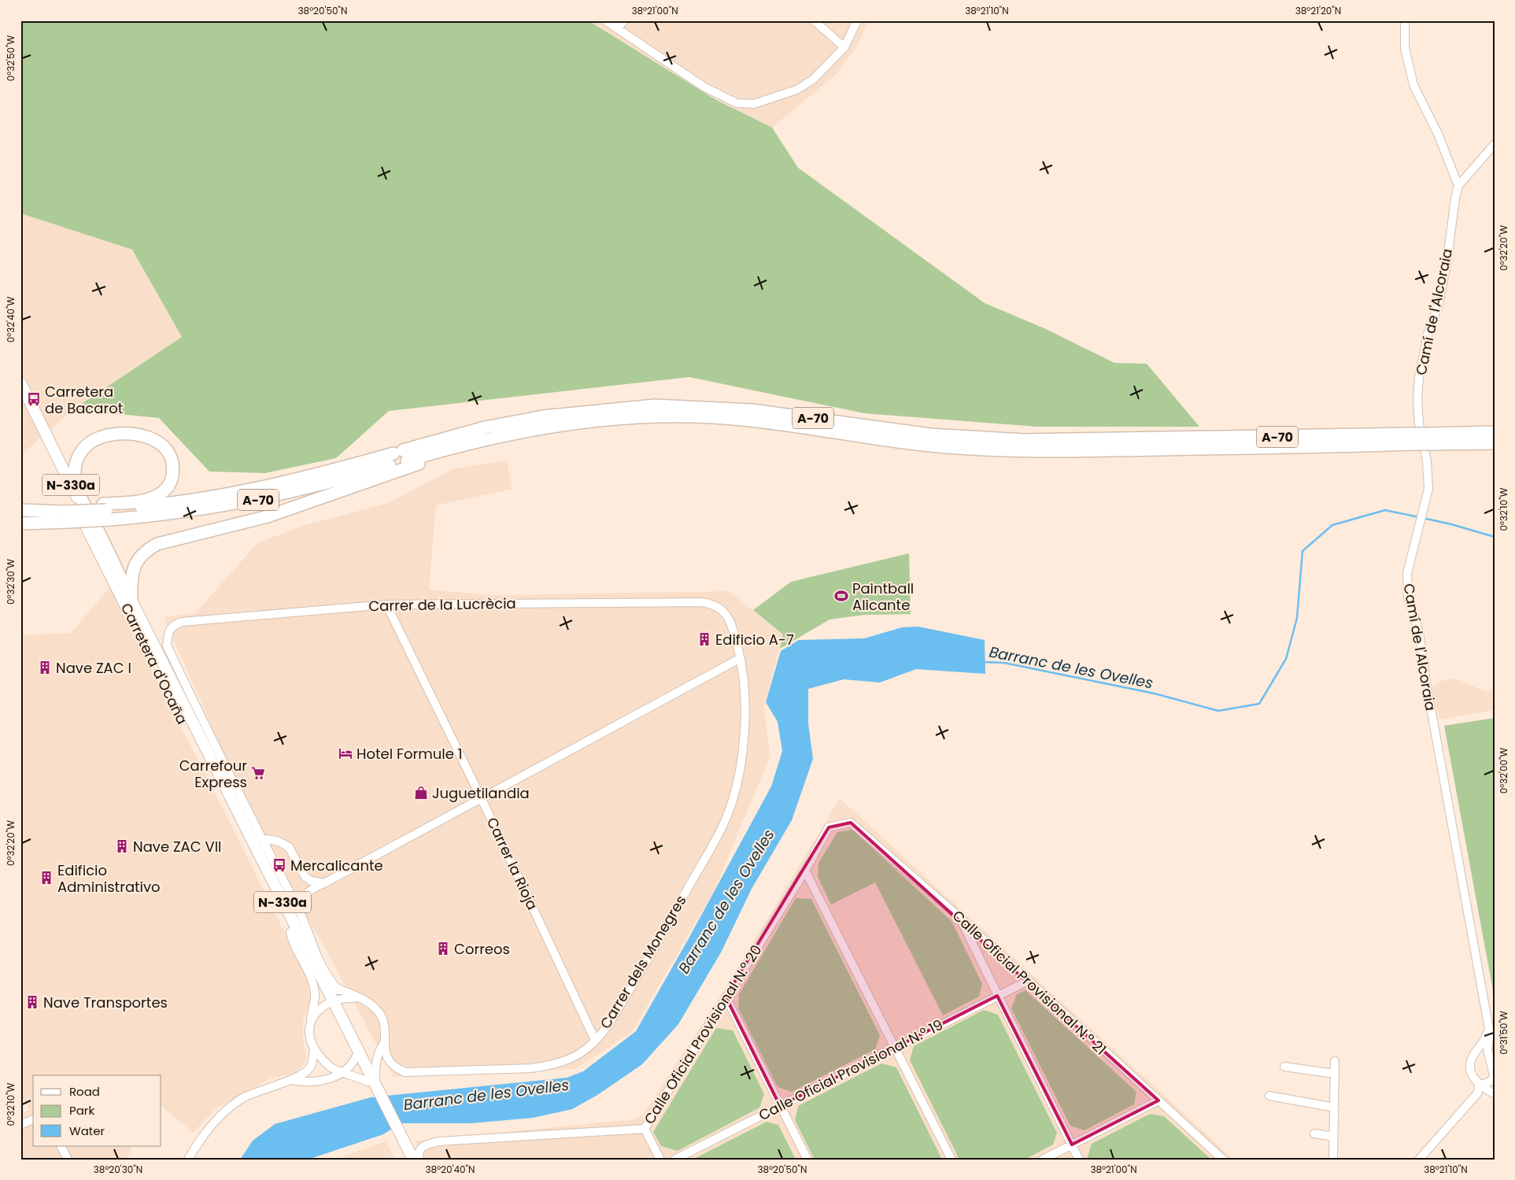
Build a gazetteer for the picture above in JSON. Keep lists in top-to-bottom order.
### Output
{
  "streets": {
    "highway": ["A-70"],
    "main road": ["N-330a", "Carretera d'Ocaña"],
    "street": [
      "Camí de l'Alcoraia",
      "Carrer de la Lucrècia",
      "Carrer la Rioja",
      "Carrer dels Monegres",
      "Calle Oficial Provisional N.º 21",
      "Calle Oficial Provisional N.º 20",
      "Calle Oficial Provisional N.º 19"
    ]
  },
  "crossings": [
    ["Carrer de la Lucrècia", "Carretera d'Ocaña"],
    ["Carrer de la Lucrècia", "Carrer la Rioja"],
    ["Carrer de la Lucrècia", "Carrer dels Monegres"],
    ["Carretera d'Ocaña", "Carrer dels Monegres"],
    ["Carrer la Rioja", "Carrer dels Monegres"],
    ["Calle Oficial Provisional N.º 21", "Calle Oficial Provisional N.º 20"],
    ["Calle Oficial Provisional N.º 21", "Calle Oficial Provisional N.º 19"]
  ],
  "water": ["Barranc de les Ovelles"],
  "places": {
    "bus stop": ["Carretera de Bacarot", "Mercalicante"],
    "sports": ["Paintball Alicante"],
    "building": [
      "Edificio A-7",
      "Nave ZAC I",
      "Nave ZAC VII",
      "Edificio Administrativo",
      "Correos",
      "Nave Transportes"
    ],
    "hotel": ["Hotel Formule 1"],
    "supermarket": ["Carrefour Express"],
    "shop": ["Juguetilandia"]
  },
  "legend": ["Road", "Park", "Water"],
  "coordinates": [
    "38°20'50\"N",
    "38°21'00\"N",
    "38°21'10\"N",
    "38°21'20\"N",
    "0°32'50\"W",
    "0°32'20\"W",
    "0°32'40\"W",
    "0°32'10\"W",
    "0°32'30\"W",
    "0°32'00\"W",
    "0°31'50\"W",
    "38°20'30\"N",
    "38°20'40\"N"
  ]
}
